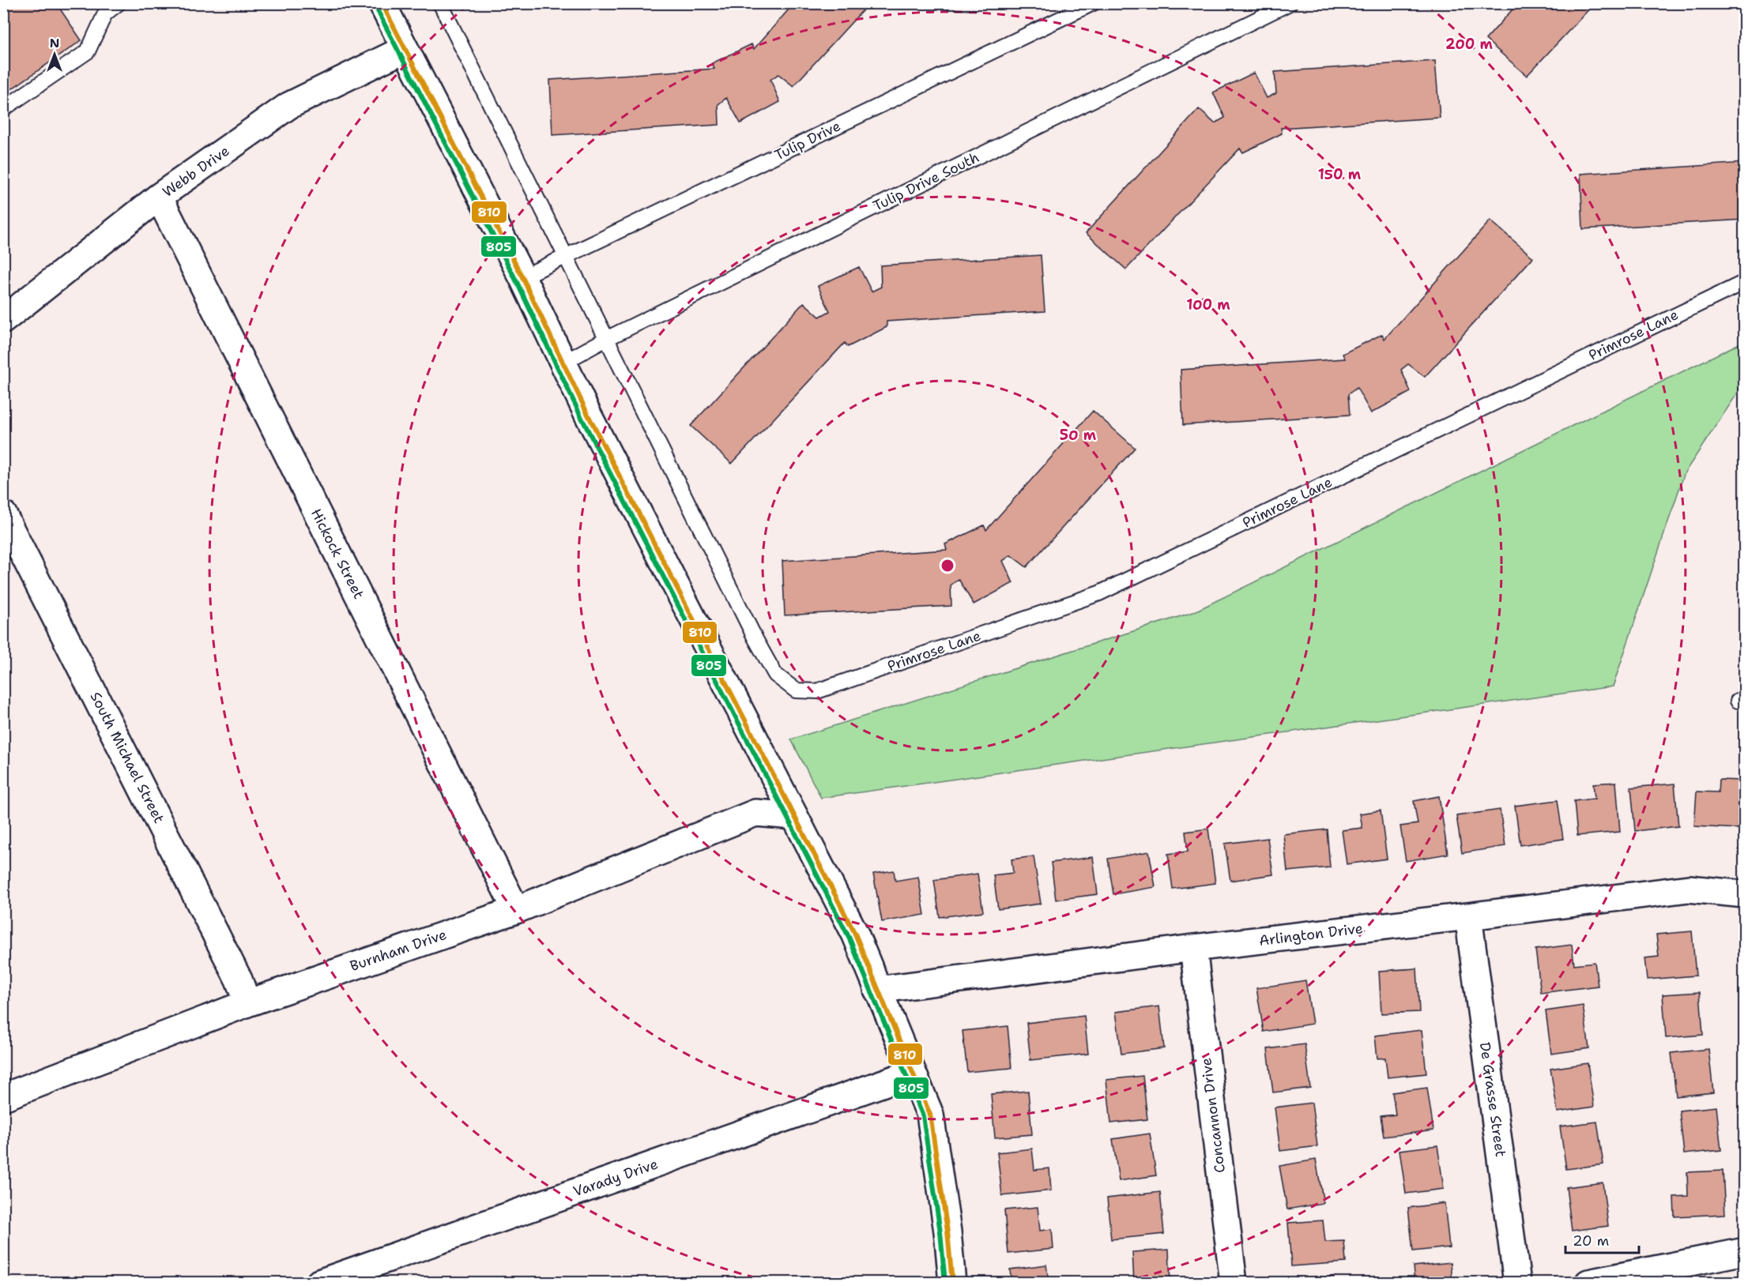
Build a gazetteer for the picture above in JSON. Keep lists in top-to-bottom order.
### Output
{
  "streets": {
    "street": [
      "Webb Drive",
      "Hickock Street",
      "South Michael Street",
      "Arlington Drive",
      "Burnham Drive",
      "De Grasse Street",
      "Concannon Drive",
      "Varady Drive"
    ],
    "lane": ["Tulip Drive", "Tulip Drive South", "Primrose Lane"]
  },
  "crossings": [
    ["Webb Drive", "Hickock Street"],
    ["Tulip Drive South", "Primrose Lane"],
    ["Hickock Street", "Burnham Drive"],
    ["South Michael Street", "Burnham Drive"],
    ["Arlington Drive", "De Grasse Street"],
    ["Arlington Drive", "Concannon Drive"]
  ],
  "lines": ["transit line 810", "transit line 805"],
  "scale_bar": "20 m",
  "north": "top",
  "rings": [
    "200 m",
    "150 m",
    "100 m",
    "50 m"
  ]
}
